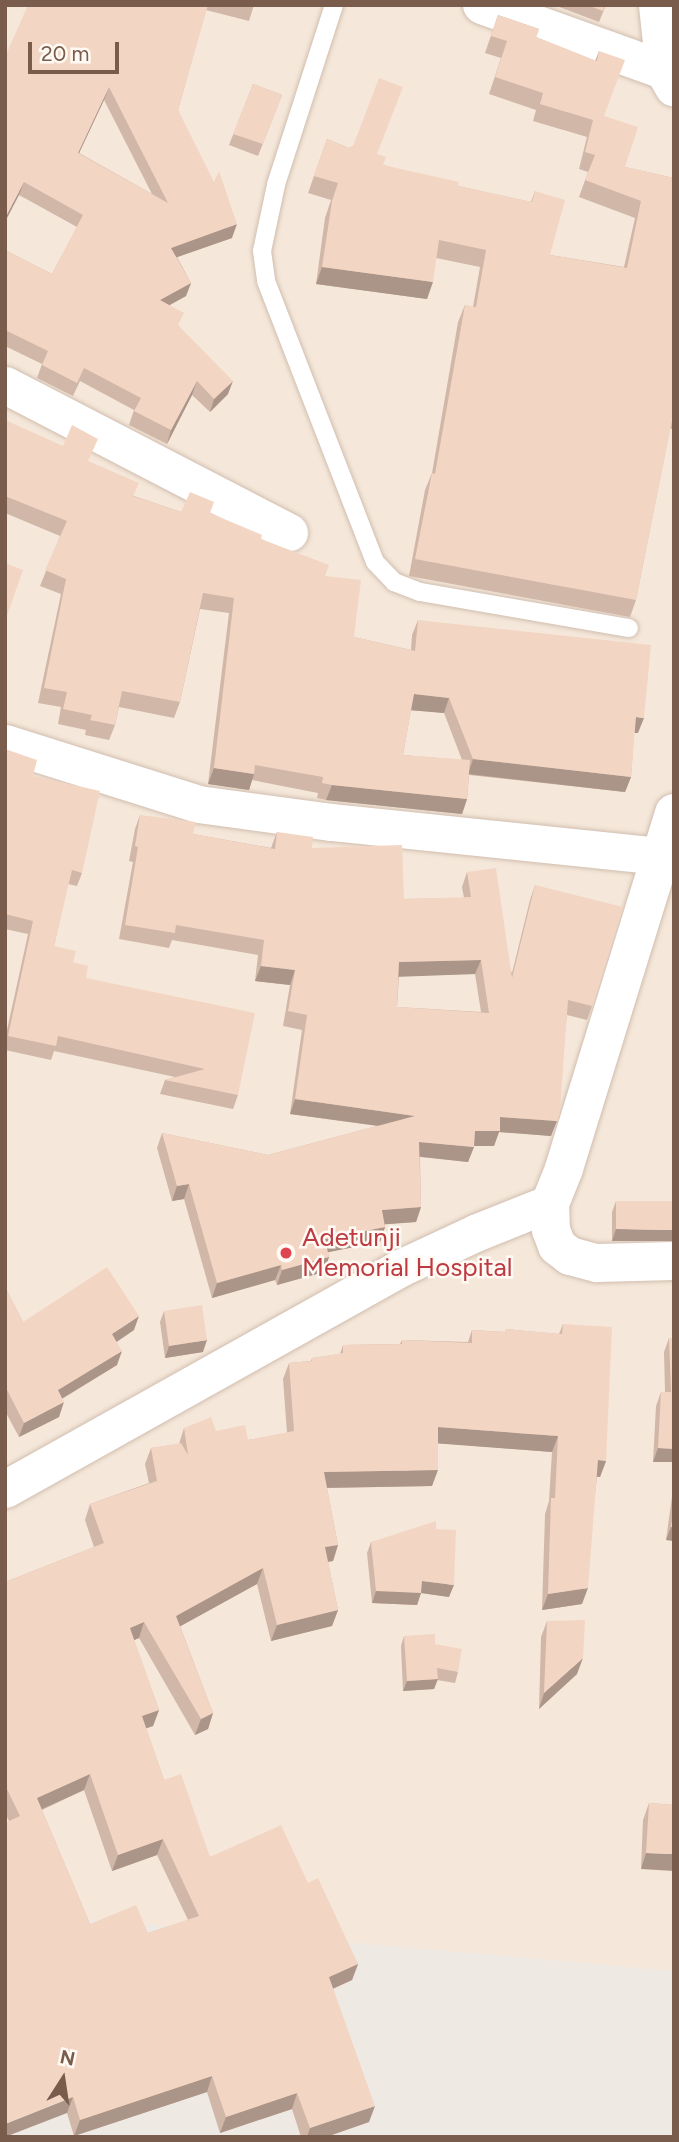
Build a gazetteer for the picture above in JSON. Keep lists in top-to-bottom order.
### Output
{
  "places": ["Adetunji Memorial Hospital"],
  "scale_bar": "20 m",
  "north": "top"
}
